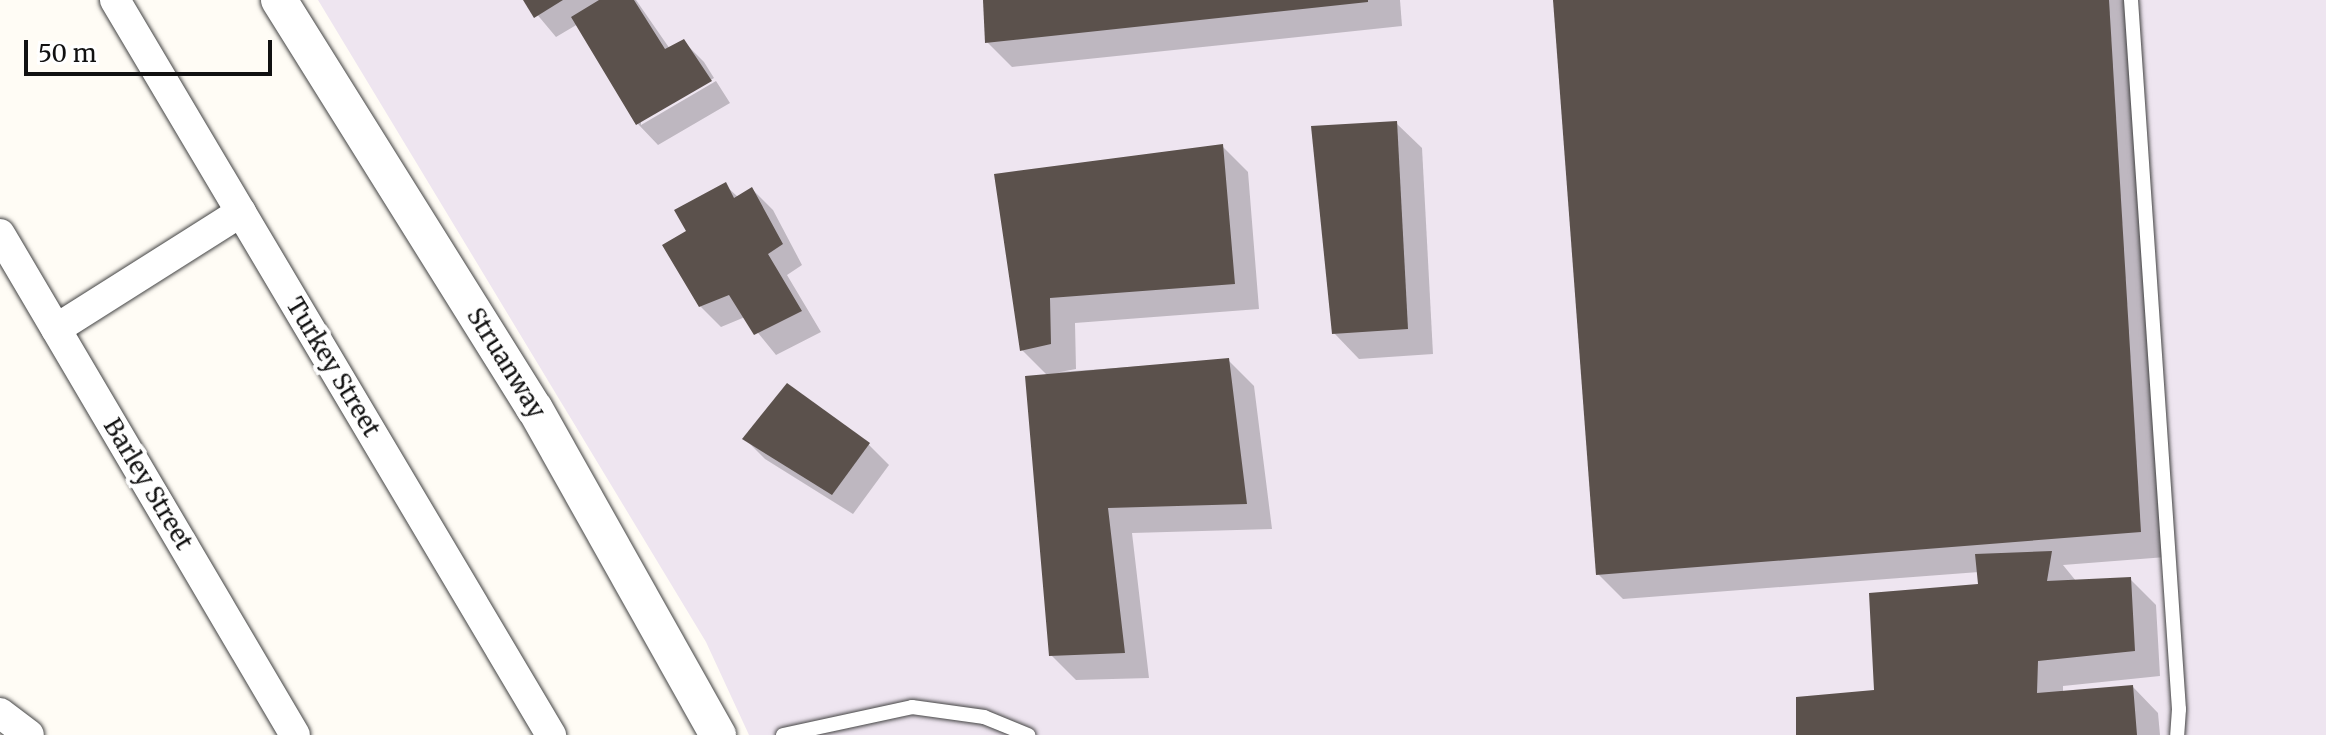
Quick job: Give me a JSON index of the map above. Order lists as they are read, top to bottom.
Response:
{
  "streets": {
    "street": ["Struanway", "Turkey Street", "Barley Street"]
  },
  "scale_bar": "50 m"
}
